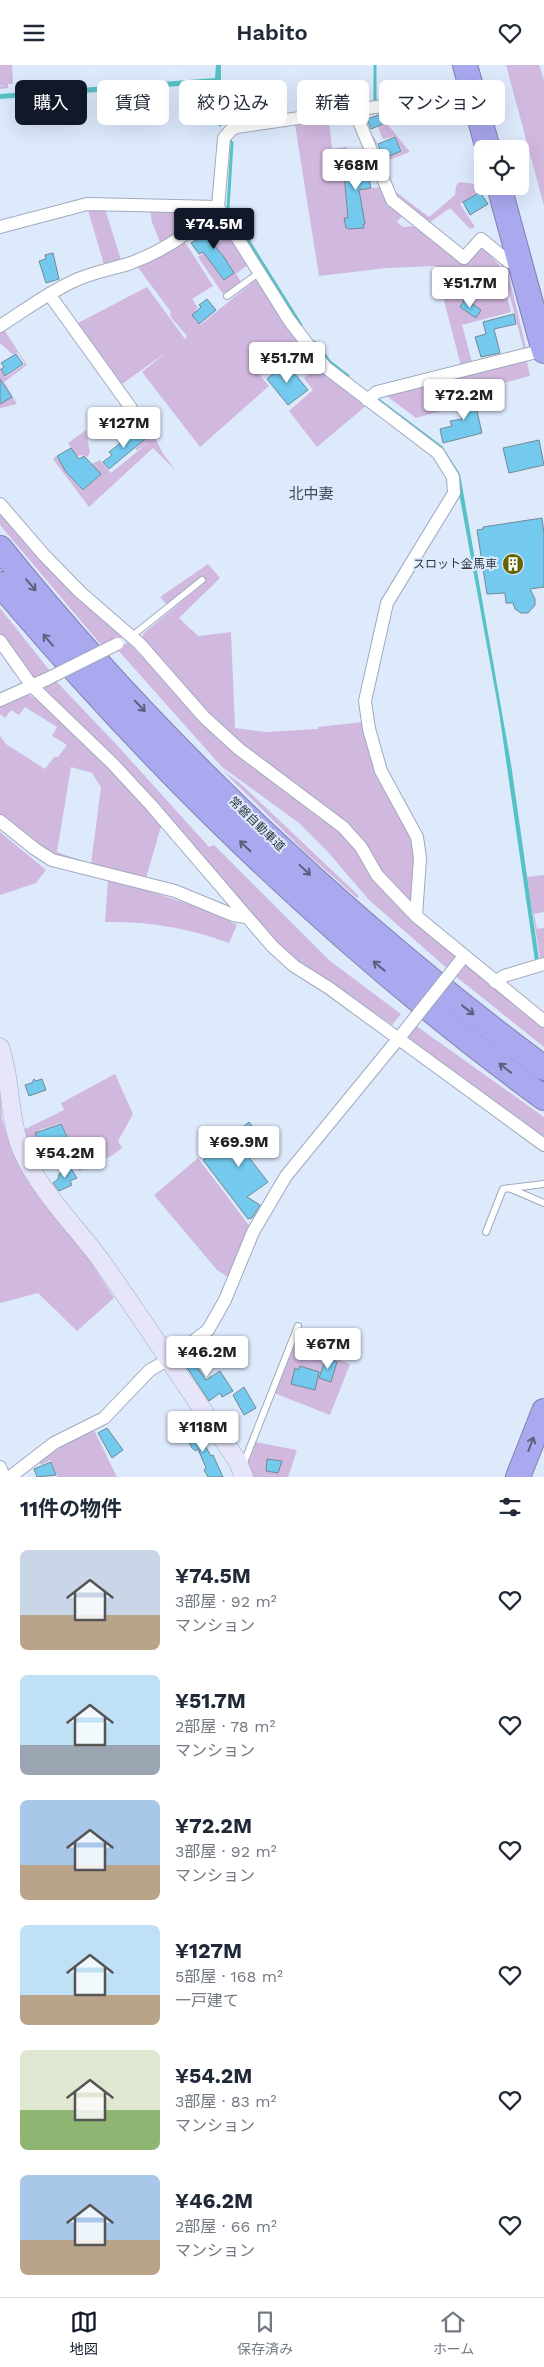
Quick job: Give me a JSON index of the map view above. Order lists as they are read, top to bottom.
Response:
{
  "streets": {
    "highway": ["常磐自動車道"]
  },
  "districts": ["北中妻"],
  "places": {
    "building": ["スロット金馬車"]
  },
  "page": {
    "header": "Habito",
    "chip": [
      "購入",
      "賃貸",
      "絞り込み",
      "新着",
      "マンション"
    ],
    "price": [
      "¥68M",
      "¥74.5M",
      "¥51.7M",
      "¥51.7M",
      "¥72.2M",
      "¥127M",
      "¥69.9M",
      "¥54.2M",
      "¥67M",
      "¥46.2M",
      "¥118M"
    ],
    "heading": "11件の物件",
    "list": [
      {
        "name": "¥74.5M",
        "note": "3部屋 · 92 m² · マンション"
      },
      {
        "name": "¥51.7M",
        "note": "2部屋 · 78 m² · マンション"
      },
      {
        "name": "¥72.2M",
        "note": "3部屋 · 92 m² · マンション"
      },
      {
        "name": "¥127M",
        "note": "5部屋 · 168 m² · 一戸建て"
      },
      {
        "name": "¥54.2M",
        "note": "3部屋 · 83 m² · マンション"
      },
      {
        "name": "¥46.2M",
        "note": "2部屋 · 66 m² · マンション"
      }
    ],
    "tabs": ["地図", "保存済み", "ホーム"]
  }
}
